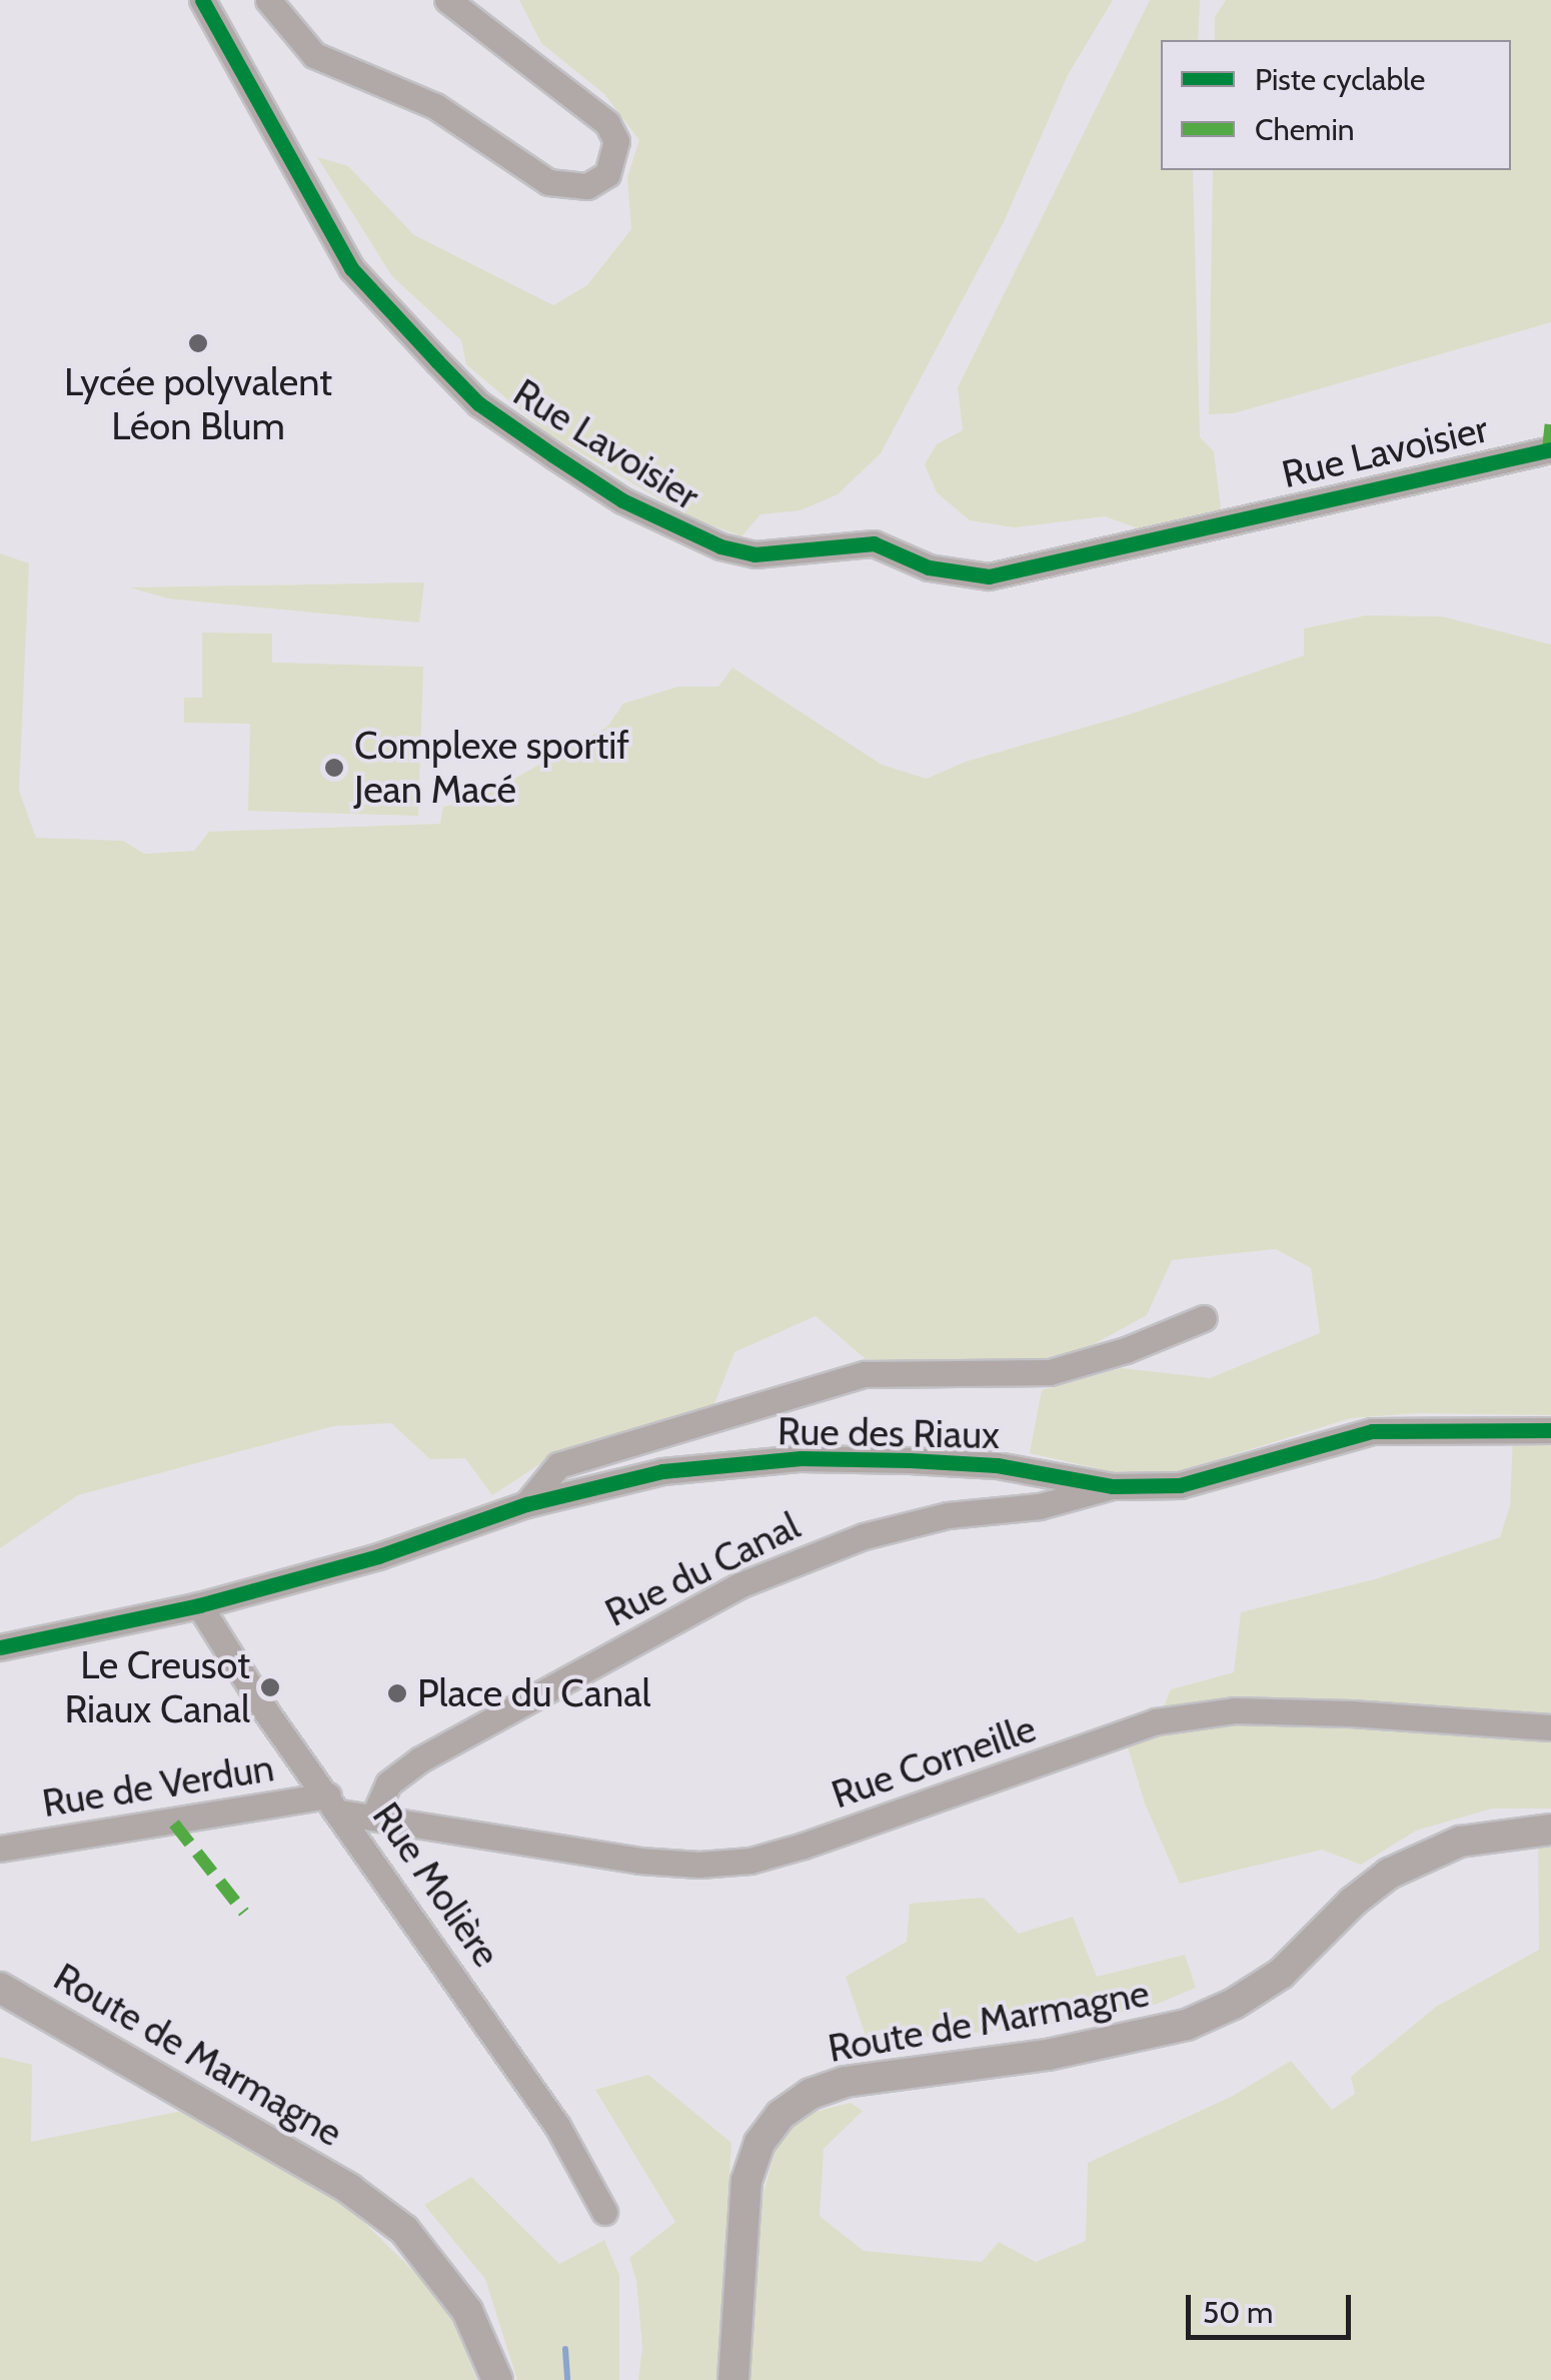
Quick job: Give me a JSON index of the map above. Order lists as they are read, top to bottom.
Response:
{
  "streets": {
    "street": [
      "Rue Lavoisier",
      "Rue des Riaux",
      "Rue du Canal",
      "Rue Corneille",
      "Rue de Verdun",
      "Rue Molière",
      "Route de Marmagne"
    ]
  },
  "crossings": [
    ["Rue des Riaux", "Rue du Canal"],
    ["Rue des Riaux", "Rue Molière"],
    ["Rue du Canal", "Rue Corneille"],
    ["Rue Corneille", "Rue de Verdun"],
    ["Rue Corneille", "Rue Molière"],
    ["Rue de Verdun", "Rue Molière"]
  ],
  "places": [
    "Lycée polyvalent Léon Blum",
    "Complexe sportif Jean Macé",
    "Le Creusot Riaux Canal",
    "Place du Canal"
  ],
  "legend": ["Piste cyclable", "Chemin"],
  "scale_bar": "50 m"
}
